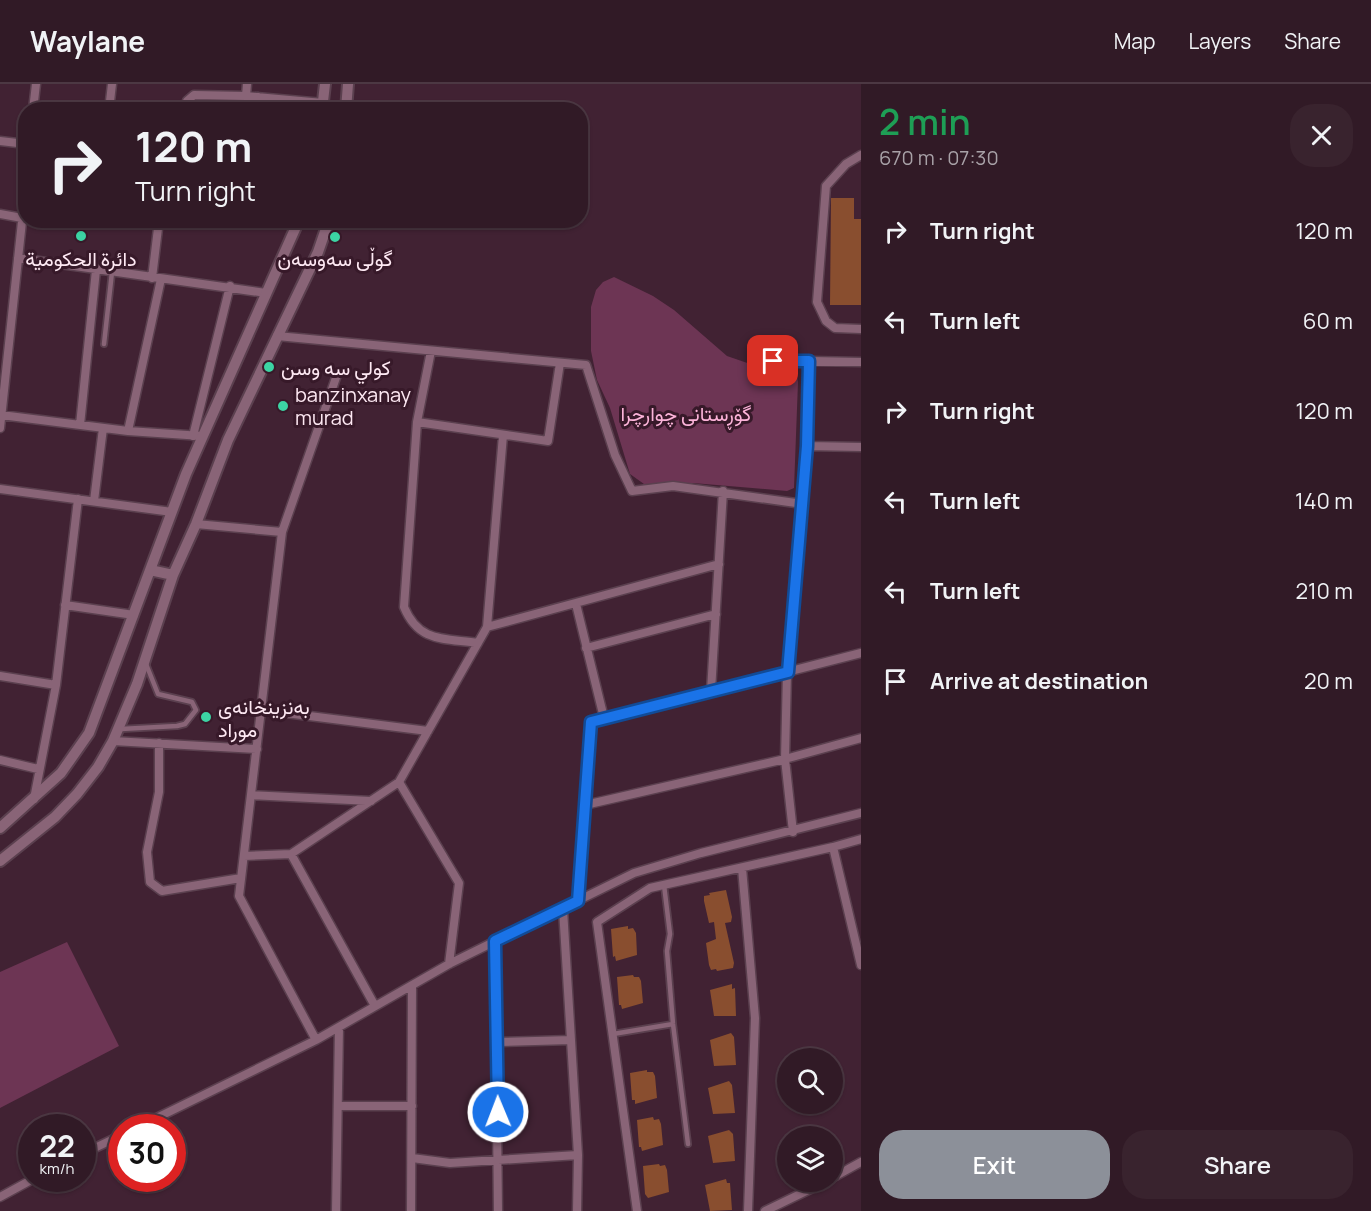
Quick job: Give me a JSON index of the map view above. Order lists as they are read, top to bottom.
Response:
{
  "parks": ["گۆڕستانی چوارچرا"],
  "places": [
    "دائرة الحكومية",
    "گوڵی سەوسەن",
    "كولي سه وسن",
    "banzinxanay murad",
    "بەنزینخانەی موراد"
  ],
  "page": {
    "header": "Waylane",
    "nav": ["Map", "Layers", "Share"],
    "heading": ["2 min", "670 m · 07:30"],
    "turn": ["120 m", "Turn right"],
    "list": [
      {
        "name": "Turn right",
        "value": "120 m"
      },
      {
        "name": "Turn left",
        "value": "60 m"
      },
      {
        "name": "Turn right",
        "value": "120 m"
      },
      {
        "name": "Turn left",
        "value": "140 m"
      },
      {
        "name": "Turn left",
        "value": "210 m"
      },
      {
        "name": "Arrive at destination",
        "value": "20 m"
      }
    ],
    "speed": "22 km/h",
    "limit": "30",
    "buttons": ["Exit", "Share"]
  }
}
